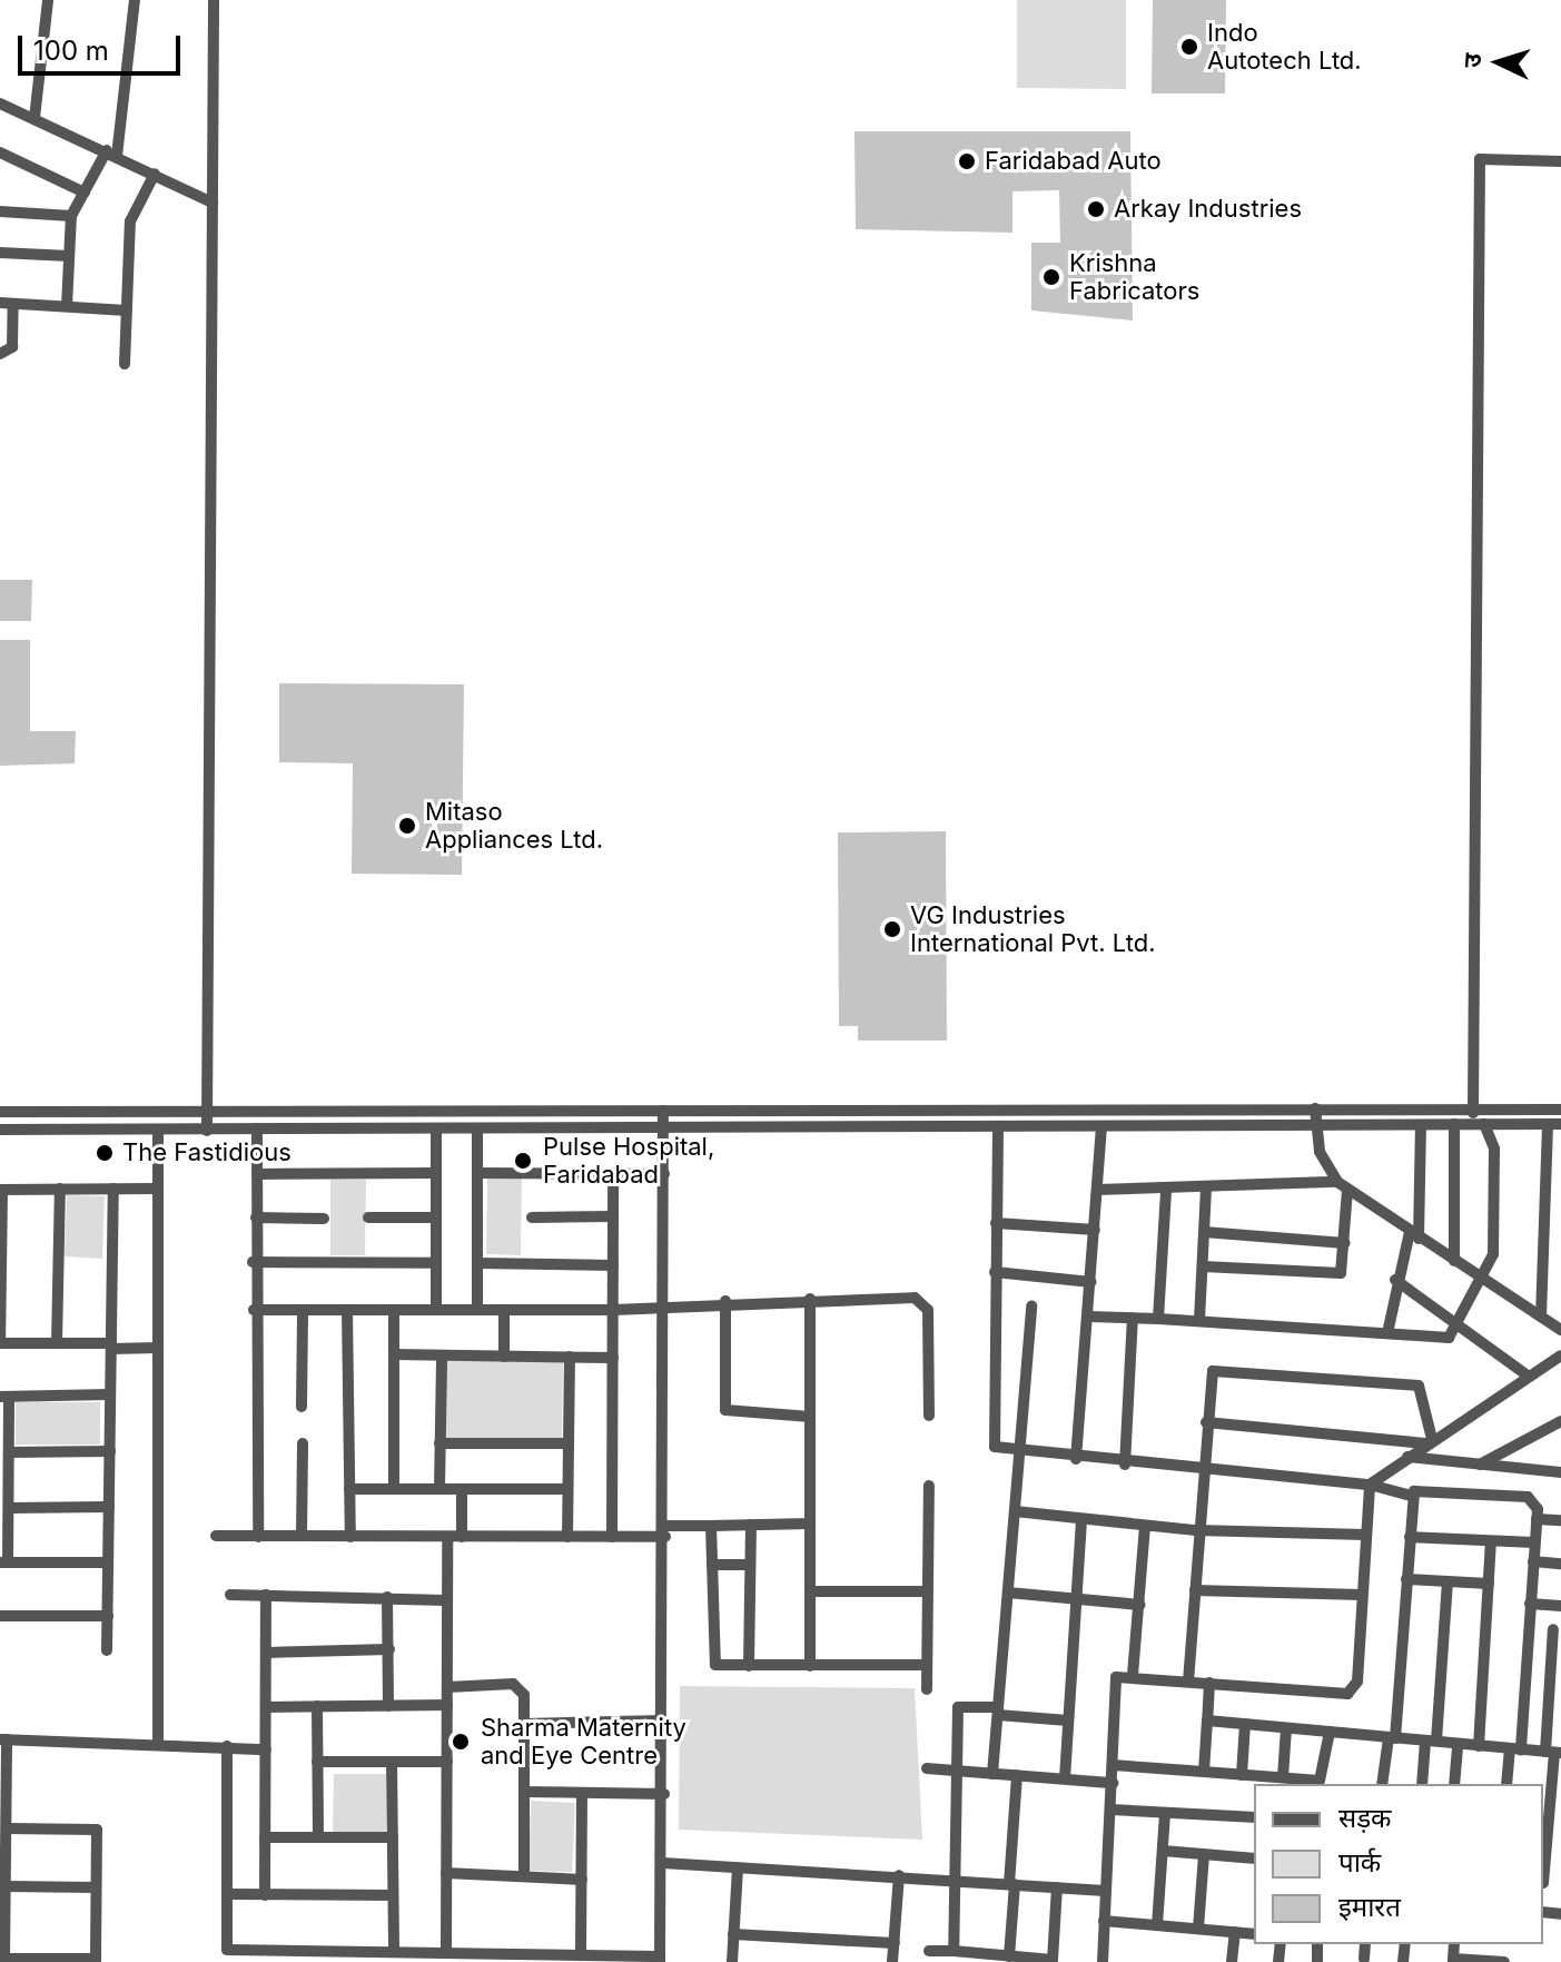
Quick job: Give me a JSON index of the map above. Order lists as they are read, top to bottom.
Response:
{
  "places": [
    "Indo Autotech Ltd.",
    "Faridabad Auto",
    "Arkay Industries",
    "Krishna Fabricators",
    "Mitaso Appliances Ltd.",
    "VG Industries International Pvt. Ltd.",
    "The Fastidious",
    "Pulse Hospital, Faridabad",
    "Sharma Maternity and Eye Centre"
  ],
  "legend": ["सड़क", "पार्क", "इमारत"],
  "scale_bar": "100 m",
  "north": "left"
}
